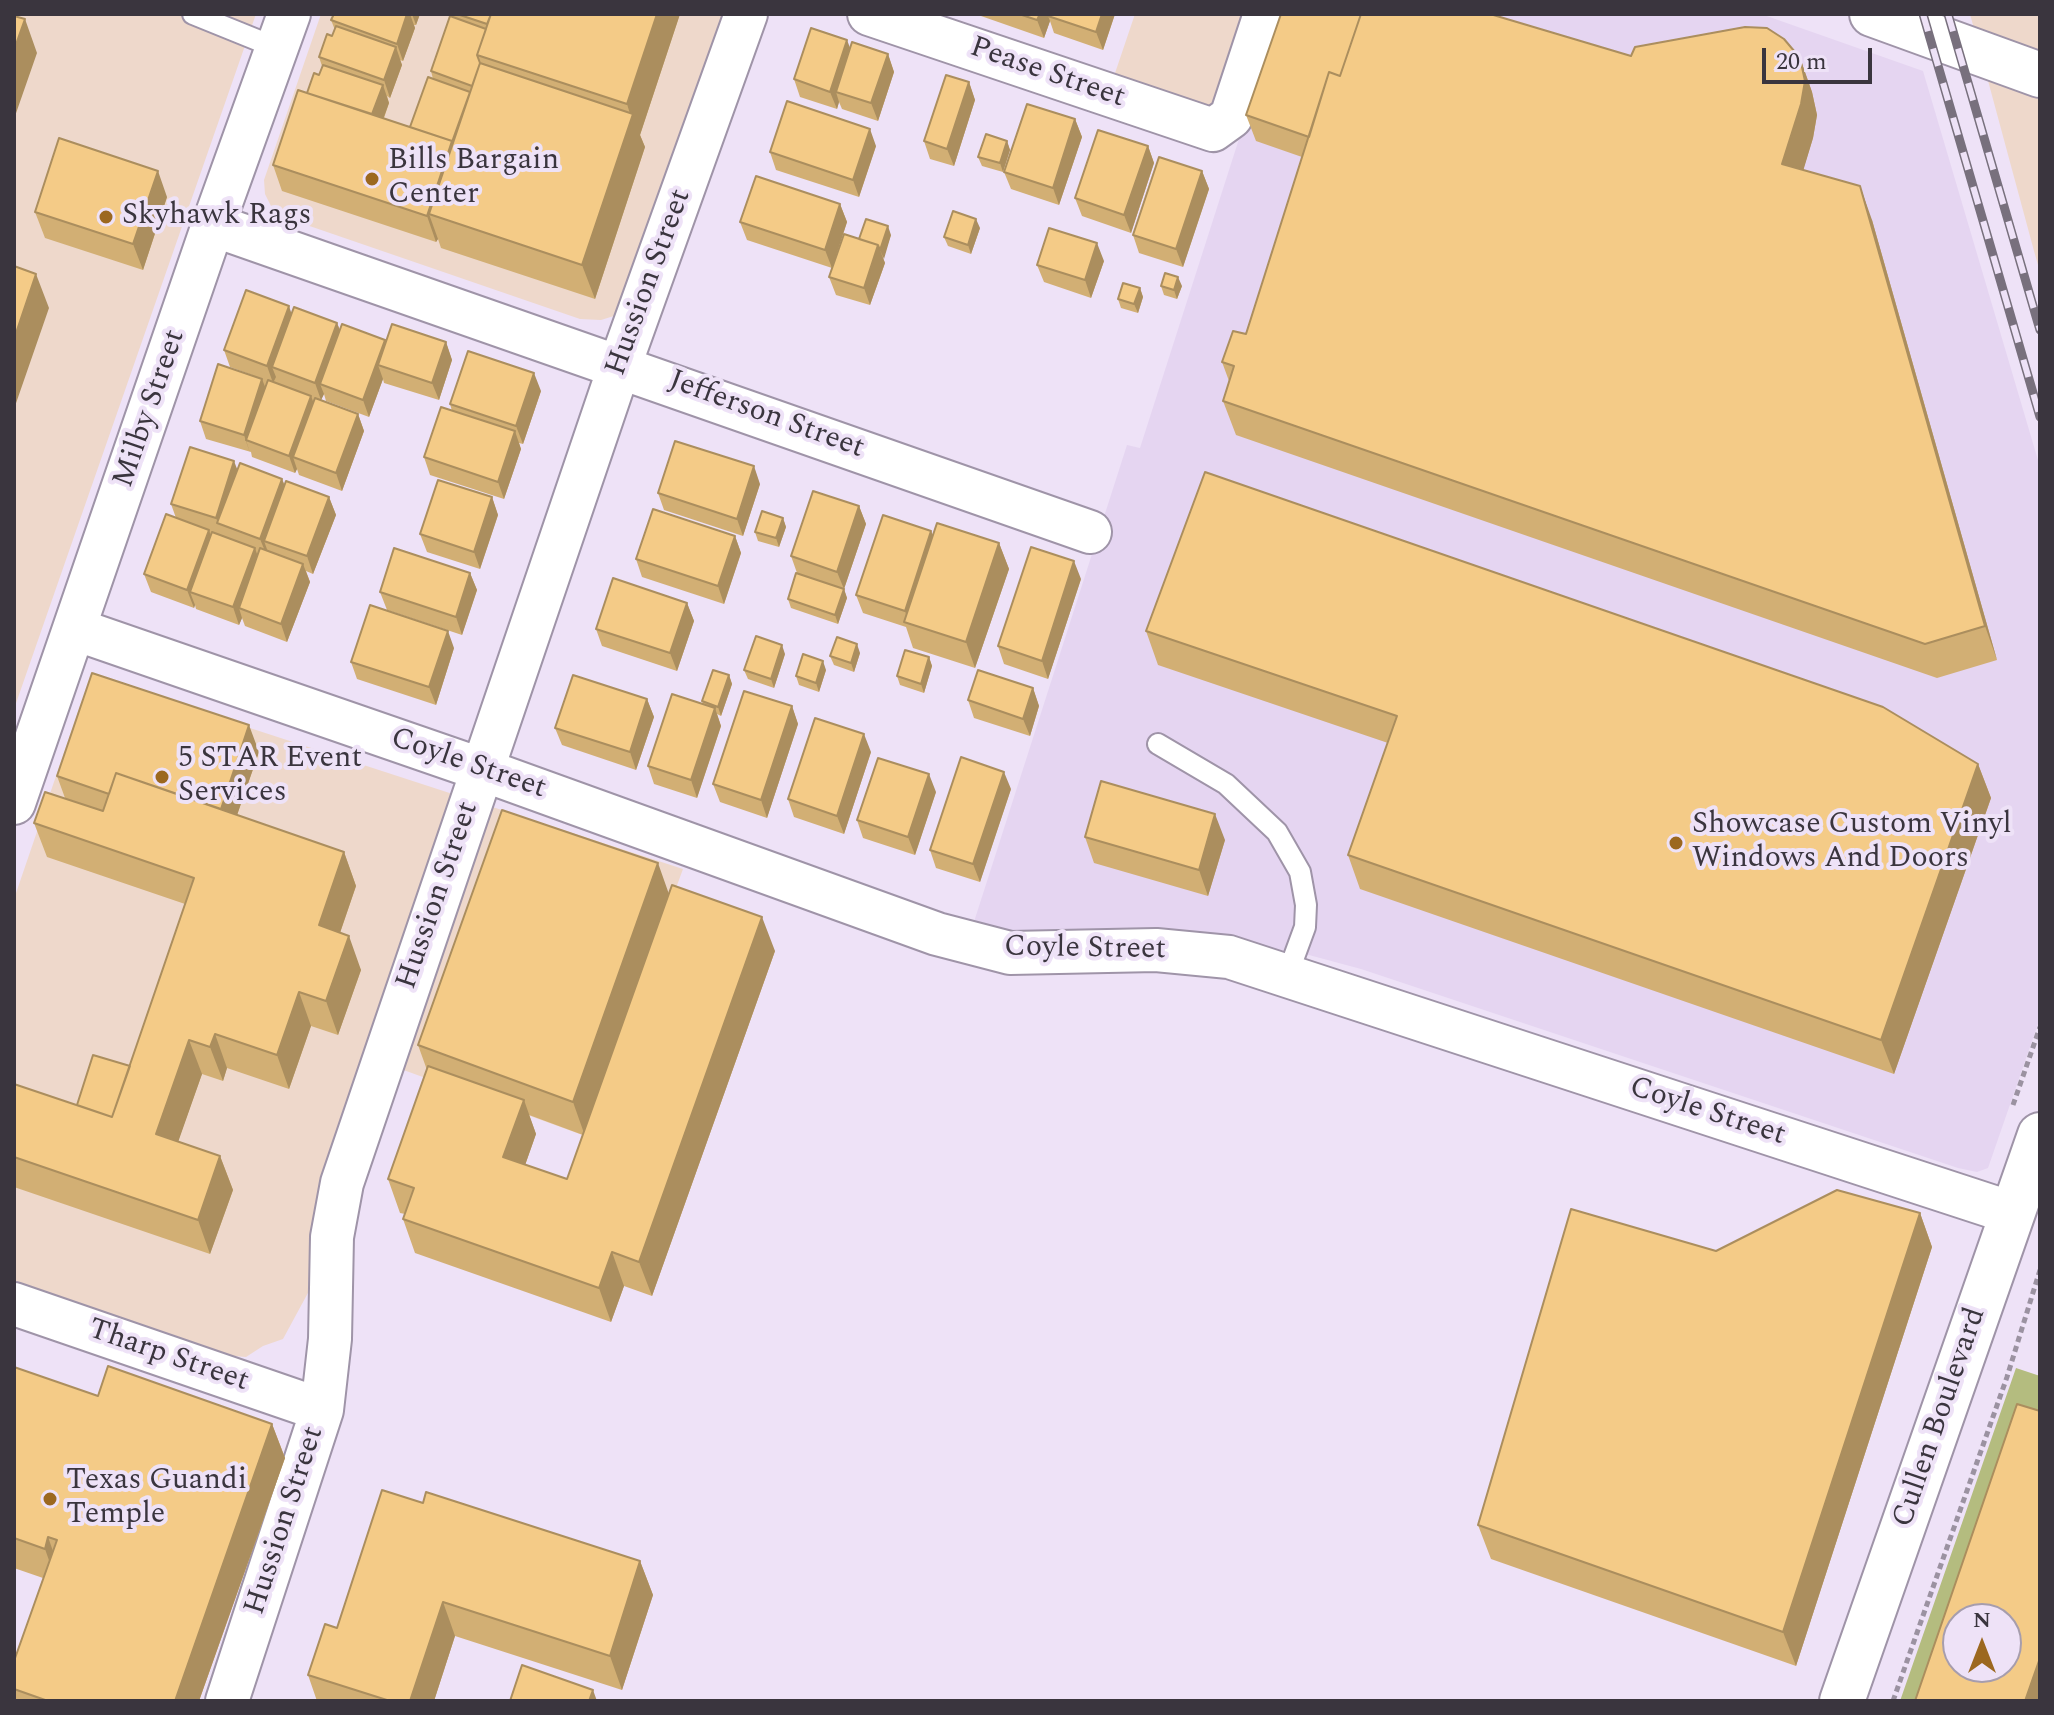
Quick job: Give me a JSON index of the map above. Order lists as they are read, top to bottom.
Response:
{
  "streets": {
    "street": [
      "Pease Street",
      "Hussion Street",
      "Milby Street",
      "Jefferson Street",
      "Coyle Street",
      "Tharp Street",
      "Cullen Boulevard"
    ]
  },
  "crossings": [
    ["Hussion Street", "Jefferson Street"],
    ["Hussion Street", "Coyle Street"],
    ["Hussion Street", "Tharp Street"],
    ["Milby Street", "Jefferson Street"],
    ["Milby Street", "Coyle Street"],
    ["Coyle Street", "Cullen Boulevard"]
  ],
  "places": [
    "Bills Bargain Center",
    "Skyhawk Rags",
    "5 STAR Event Services",
    "Showcase Custom Vinyl Windows And Doors",
    "Texas Guandi Temple"
  ],
  "scale_bar": "20 m",
  "north": "top"
}
